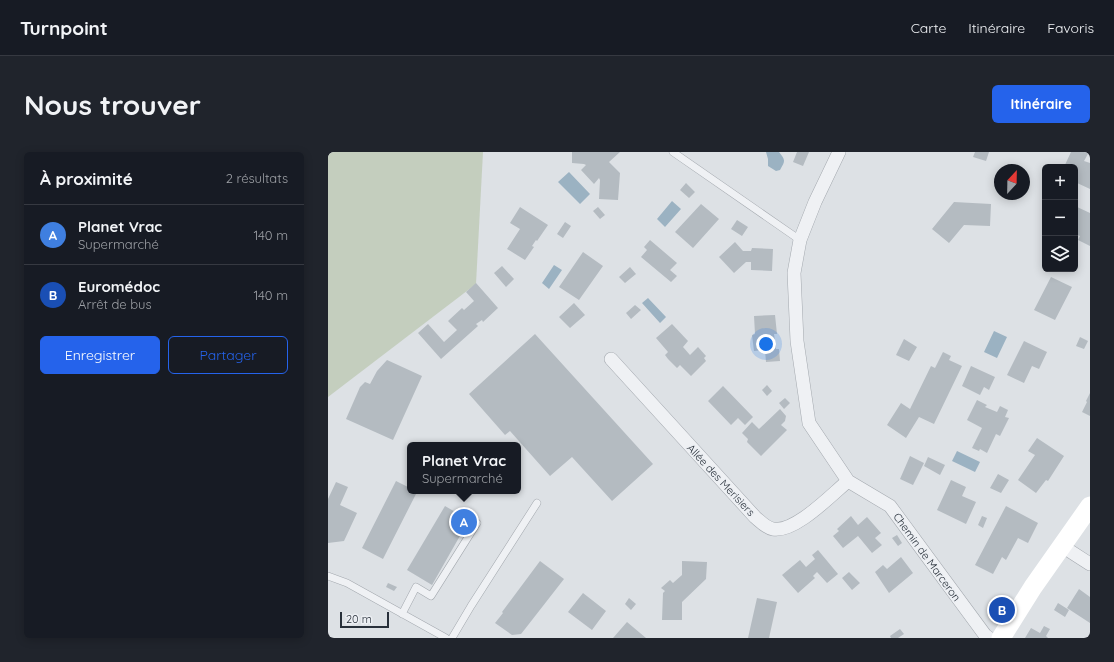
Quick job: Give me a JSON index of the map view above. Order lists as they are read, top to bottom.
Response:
{
  "streets": {
    "street": ["Allée des Merisiers", "Chemin de Marceron"]
  },
  "crossings": [
    ["Allée des Merisiers", "Chemin de Marceron"]
  ],
  "scale_bar": "20 m",
  "north": "top",
  "page": {
    "header": "Turnpoint",
    "nav": ["Carte", "Itinéraire", "Favoris"],
    "buttons": [
      "Itinéraire",
      ["Enregistrer", "Partager"]
    ],
    "title": "Nous trouver",
    "heading": ["À proximité", "2 résultats"],
    "map_buttons": ["+", "−"],
    "list": [
      {
        "mark": "A",
        "name": "Planet Vrac",
        "note": "Supermarché",
        "value": "140 m"
      },
      {
        "mark": "B",
        "name": "Euromédoc",
        "note": "Arrêt de bus",
        "value": "140 m"
      }
    ],
    "popup": ["Planet Vrac", "Supermarché"],
    "pins": ["A", "B"],
    "scale": "20 m"
  }
}
